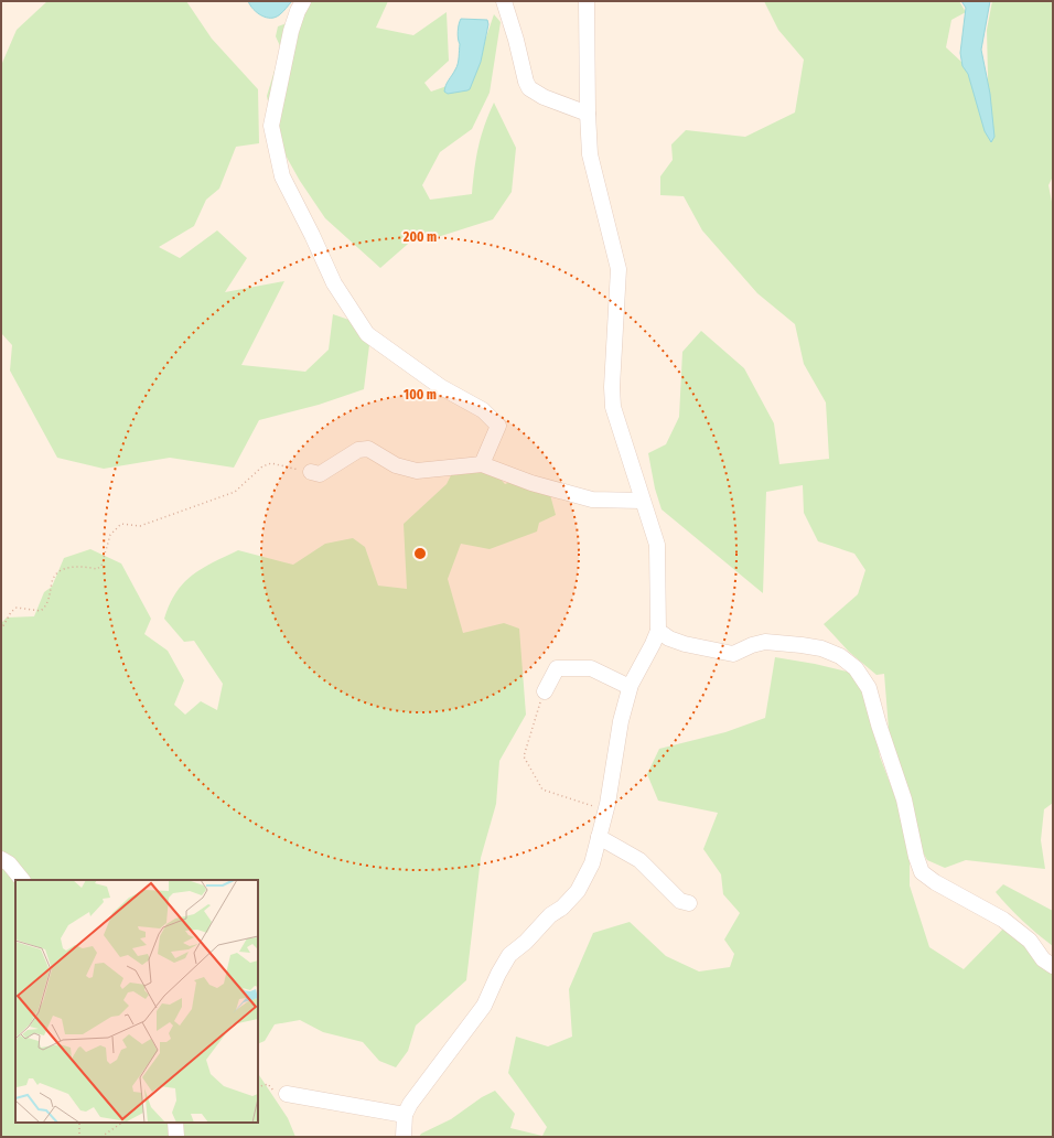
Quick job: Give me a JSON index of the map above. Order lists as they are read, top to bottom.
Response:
{
  "rings": ["200 m", "100 m"]
}
